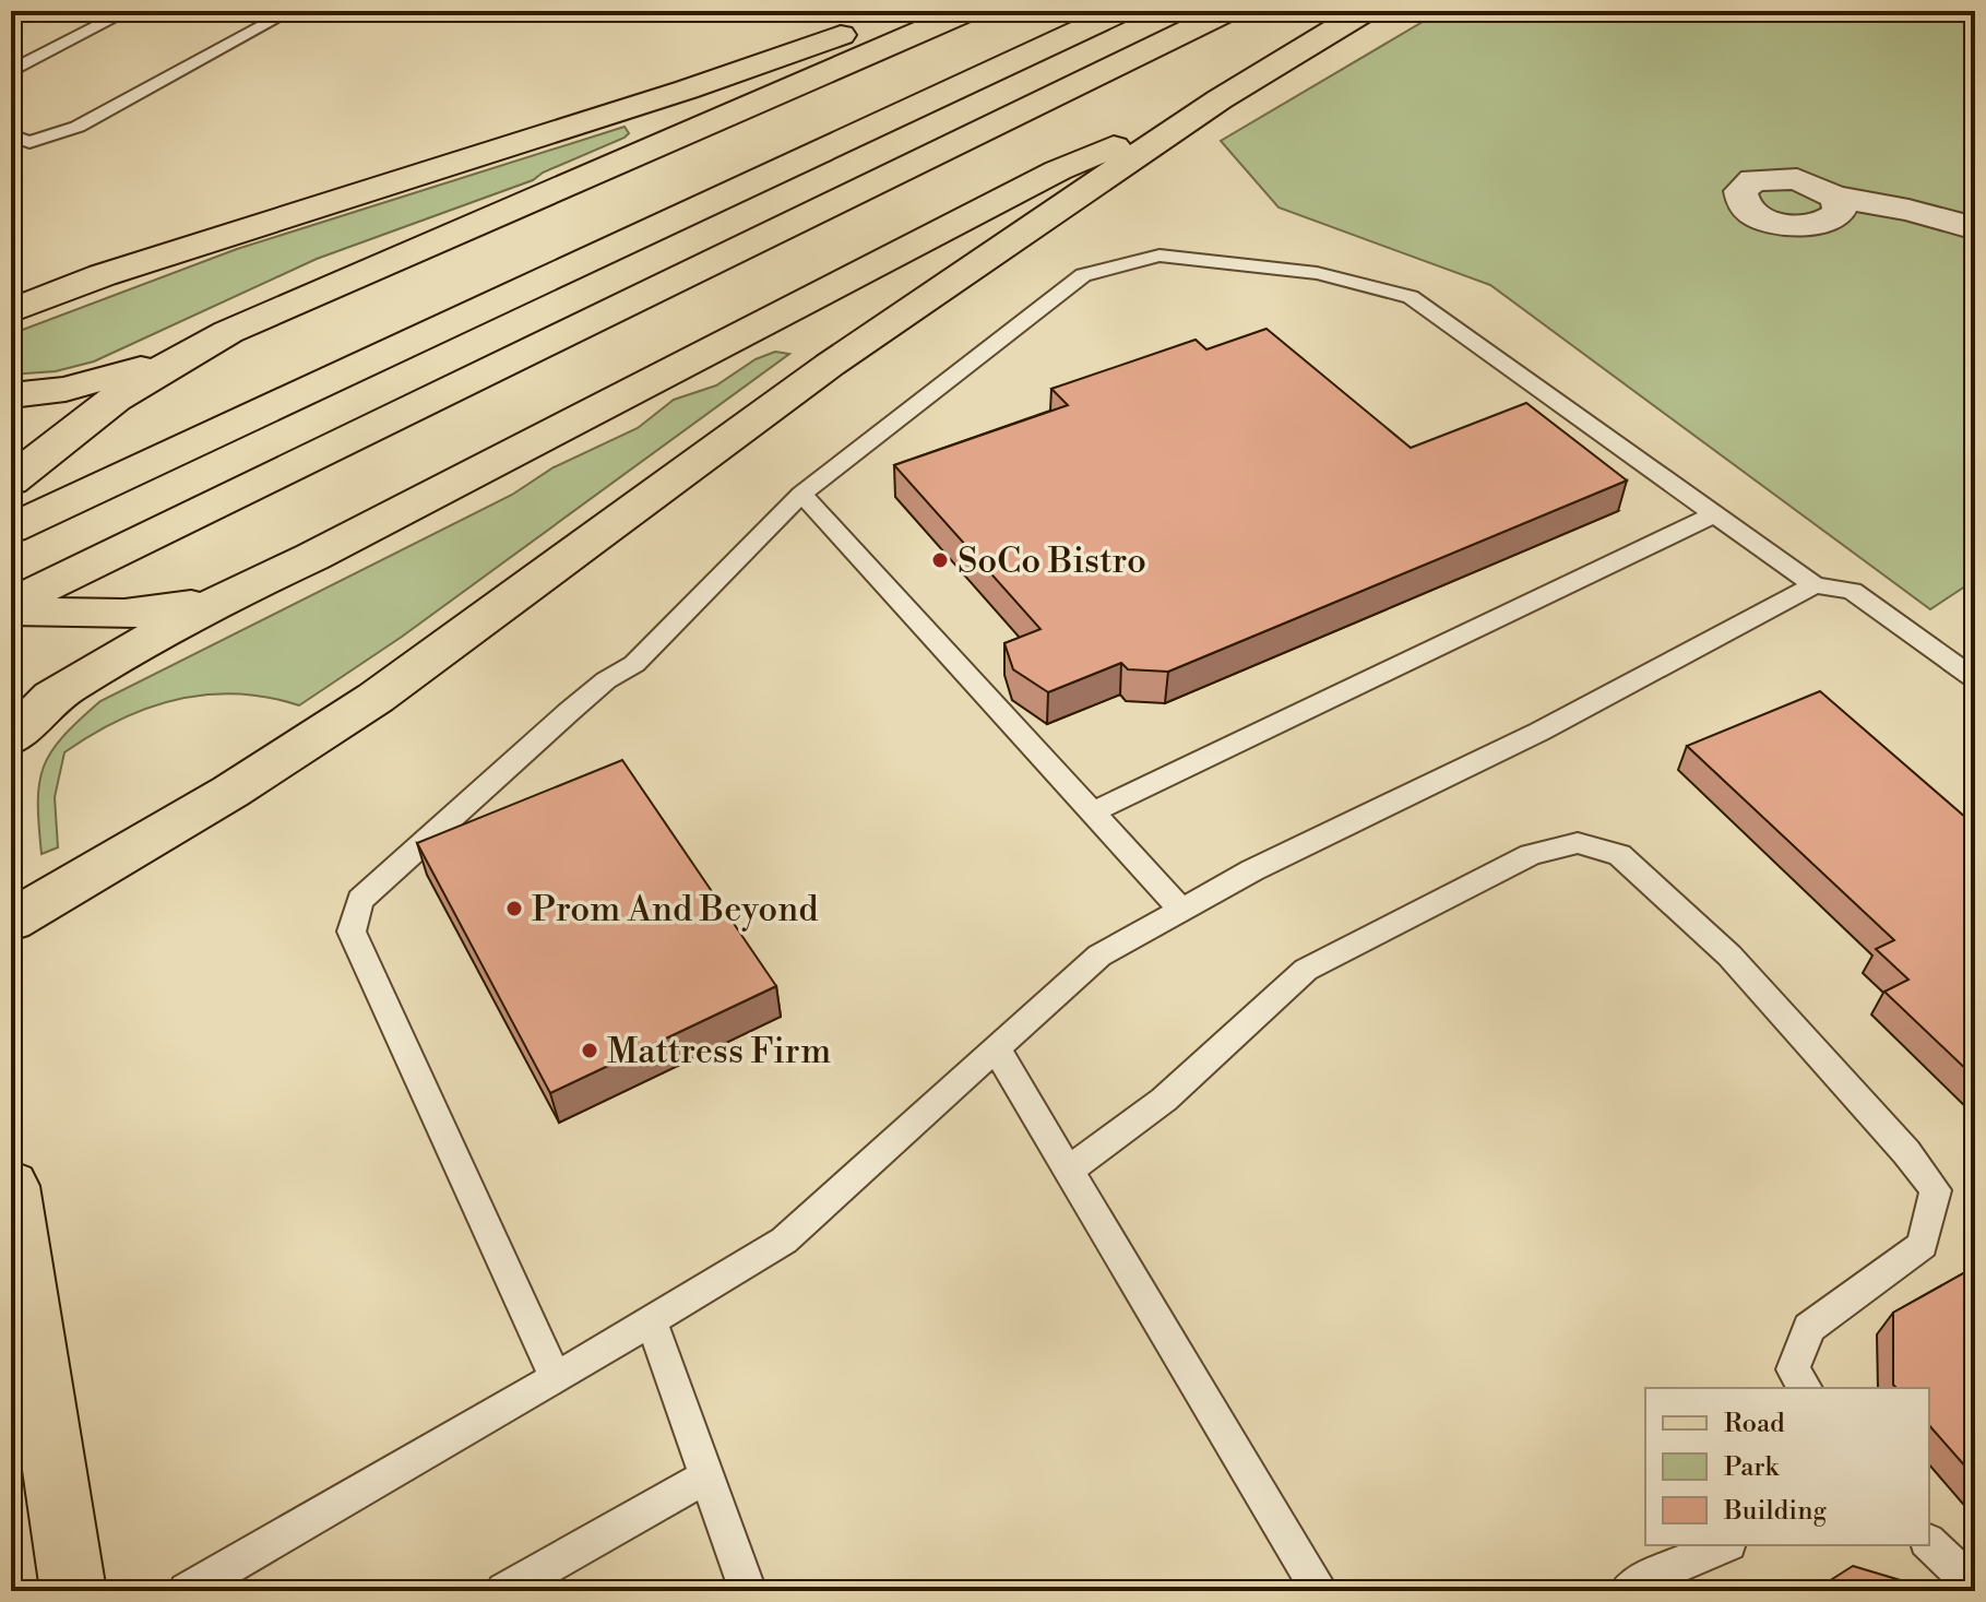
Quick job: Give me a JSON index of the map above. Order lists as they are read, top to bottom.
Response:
{
  "places": ["SoCo Bistro", "Prom And Beyond", "Mattress Firm"],
  "legend": ["Road", "Park", "Building"]
}
